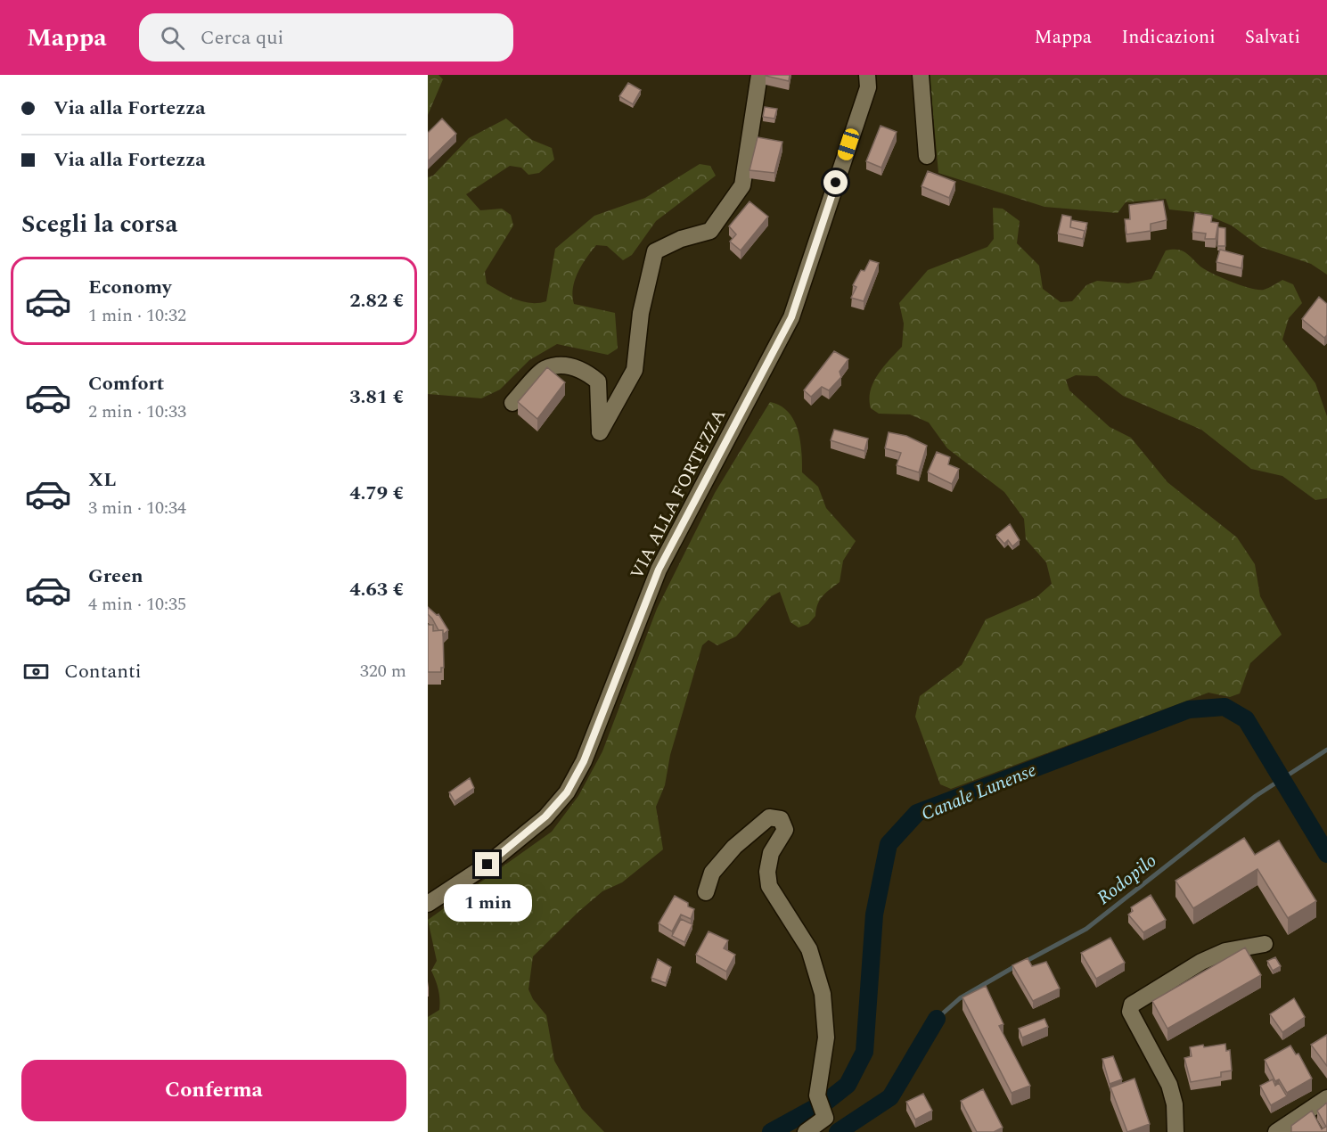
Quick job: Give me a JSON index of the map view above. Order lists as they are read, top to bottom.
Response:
{
  "streets": {
    "street": ["VIA ALLA FORTEZZA"]
  },
  "water": ["Canale Lunense", "Rodopilo"],
  "page": {
    "header": "Mappa",
    "search": "Cerca qui",
    "nav": ["Mappa", "Indicazioni", "Salvati"],
    "banner": ["Via alla Fortezza", "Via alla Fortezza"],
    "heading": "Scegli la corsa",
    "list": [
      {
        "name": "Economy",
        "note": "1 min · 10:32",
        "value": "2.82 €"
      },
      {
        "name": "Comfort",
        "note": "2 min · 10:33",
        "value": "3.81 €"
      },
      {
        "name": "XL",
        "note": "3 min · 10:34",
        "value": "4.79 €"
      },
      {
        "name": "Green",
        "note": "4 min · 10:35",
        "value": "4.63 €"
      }
    ],
    "pay": ["Contanti", "320 m"],
    "bubble": "1 min",
    "buttons": "Conferma"
  }
}
